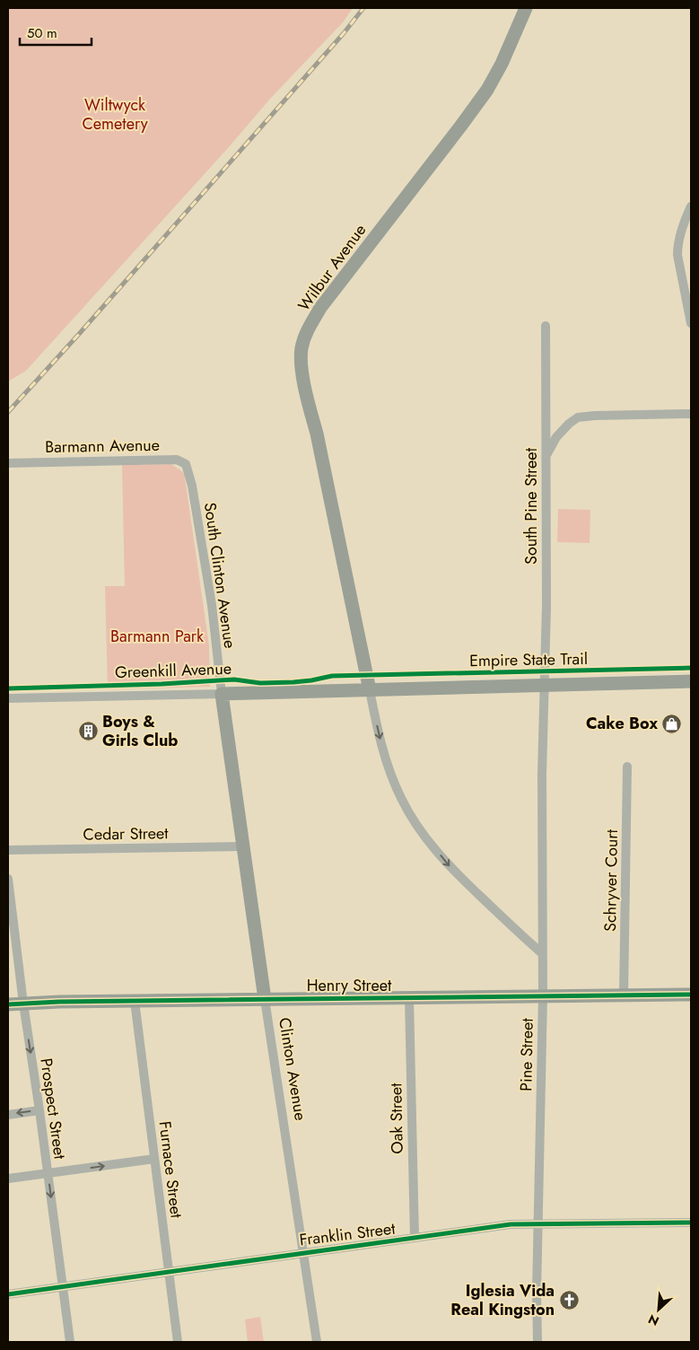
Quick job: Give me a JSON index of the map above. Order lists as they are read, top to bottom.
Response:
{
  "streets": {
    "main road": [
      "Wilbur Avenue",
      "Greenkill Avenue",
      "Henry Street",
      "Clinton Avenue"
    ],
    "street": [
      "Barmann Avenue",
      "South Pine Street",
      "South Clinton Avenue",
      "Cedar Street",
      "Schryver Court",
      "Pine Street",
      "Prospect Street",
      "Oak Street",
      "Furnace Street",
      "Franklin Street"
    ],
    "cycle path": ["Empire State Trail"]
  },
  "crossings": [
    ["Wilbur Avenue", "Greenkill Avenue"],
    ["Barmann Avenue", "South Clinton Avenue"],
    ["South Pine Street", "Greenkill Avenue"],
    ["South Pine Street", "Pine Street"],
    ["South Clinton Avenue", "Greenkill Avenue"],
    ["South Clinton Avenue", "Clinton Avenue"],
    ["Greenkill Avenue", "Pine Street"],
    ["Greenkill Avenue", "Clinton Avenue"],
    ["Cedar Street", "Clinton Avenue"],
    ["Schryver Court", "Henry Street"],
    ["Henry Street", "Pine Street"],
    ["Henry Street", "Clinton Avenue"],
    ["Henry Street", "Prospect Street"],
    ["Henry Street", "Oak Street"],
    ["Henry Street", "Furnace Street"],
    ["Pine Street", "Franklin Street"],
    ["Clinton Avenue", "Franklin Street"],
    ["Prospect Street", "Franklin Street"],
    ["Oak Street", "Franklin Street"],
    ["Furnace Street", "Franklin Street"]
  ],
  "one_way": ["Prospect Street"],
  "parks": ["Wiltwyck Cemetery", "Barmann Park"],
  "places": {
    "shop": ["Cake Box"],
    "building": ["Boys & Girls Club"],
    "church": ["Iglesia Vida Real Kingston"]
  },
  "scale_bar": "50 m",
  "north": "bottom left"
}
